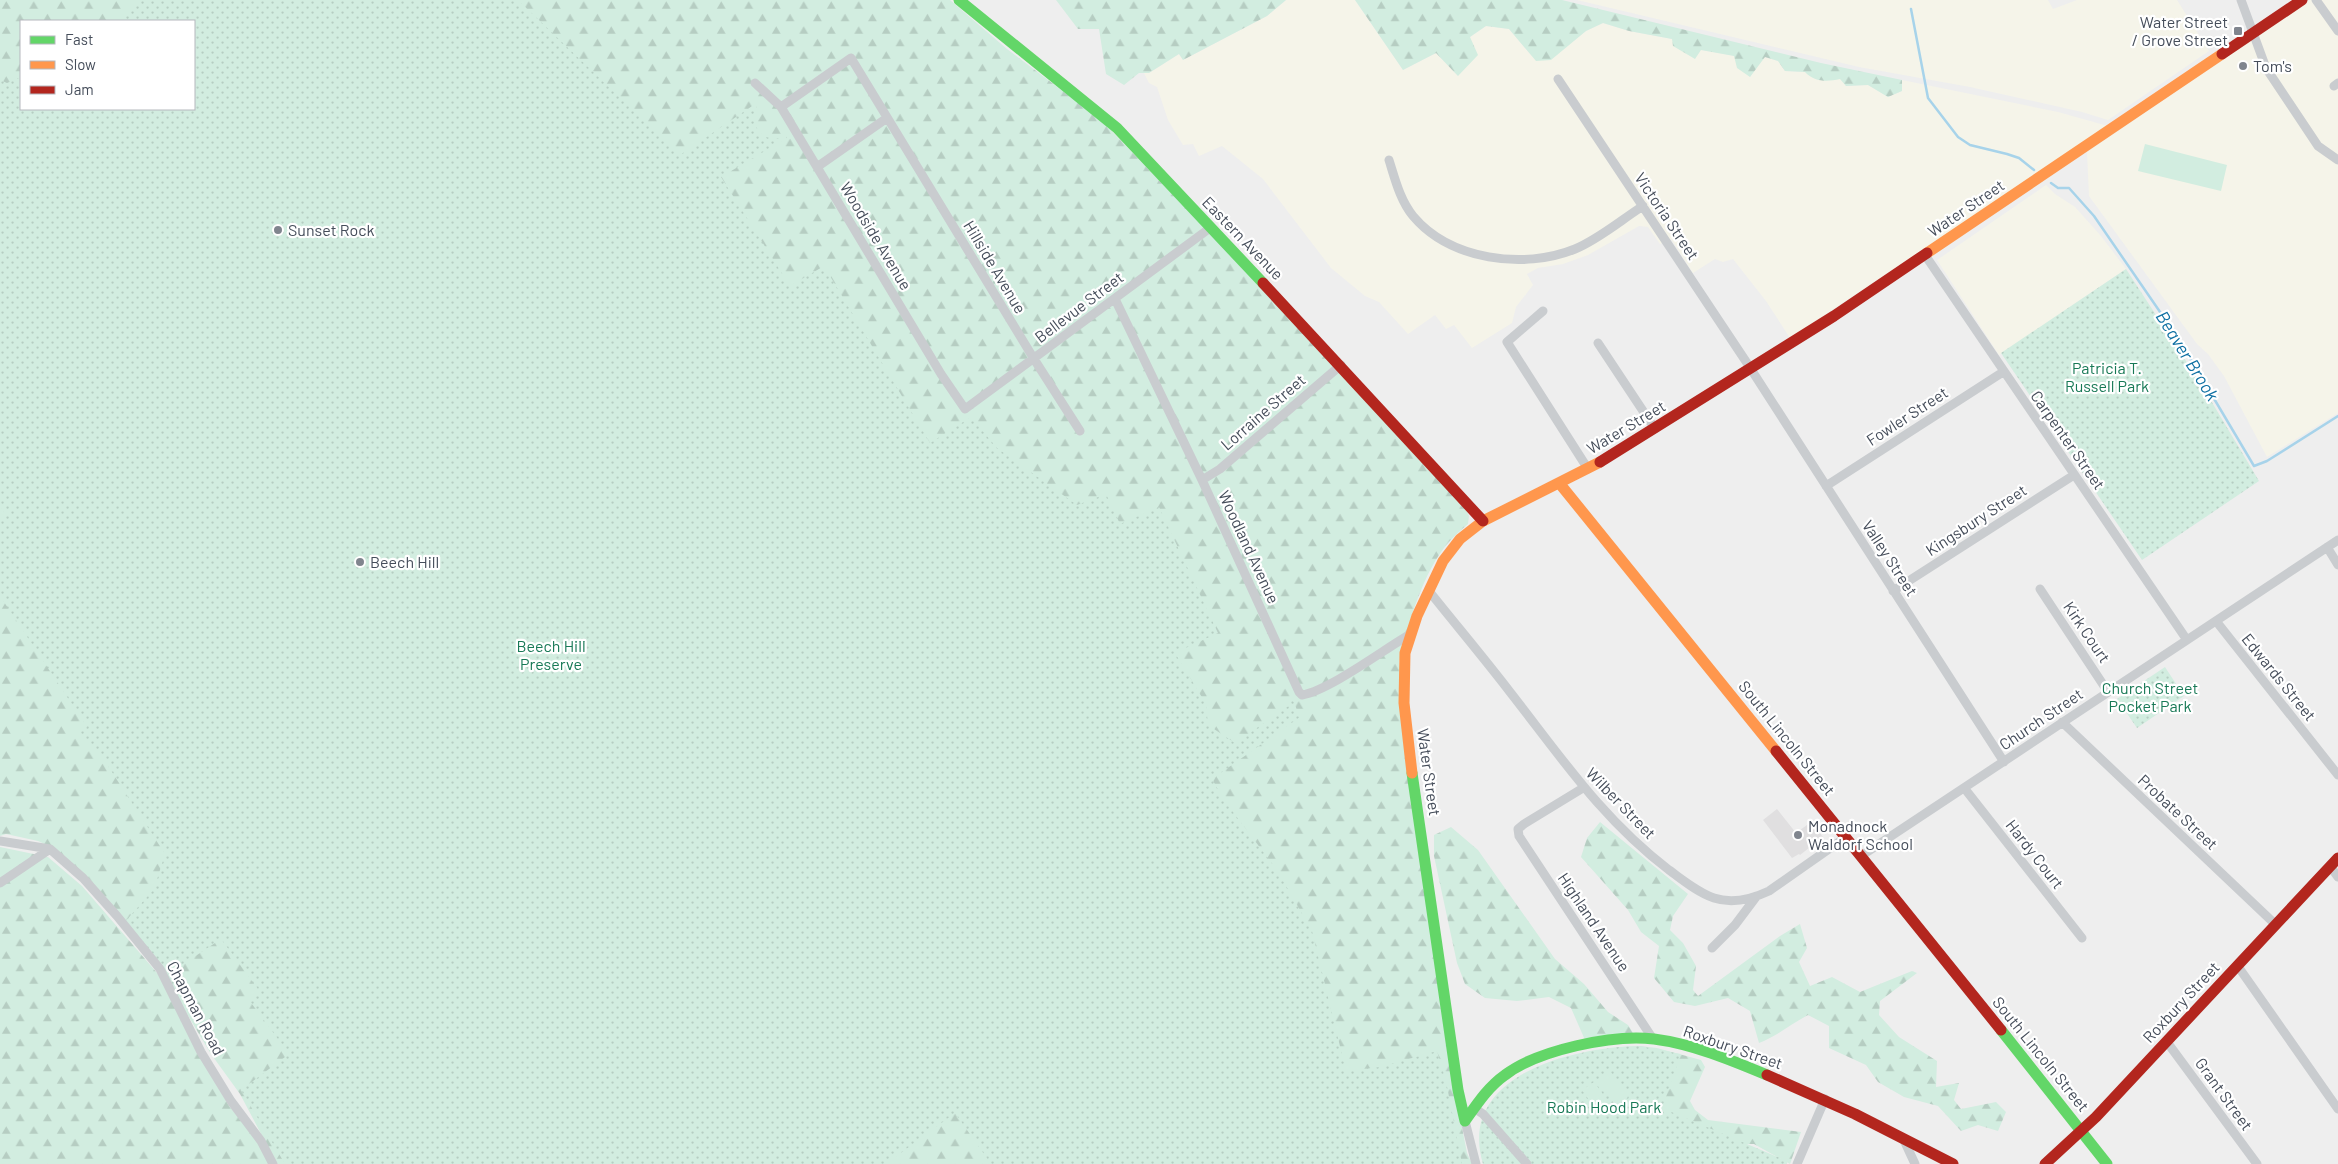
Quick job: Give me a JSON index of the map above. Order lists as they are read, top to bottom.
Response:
{
  "streets": {
    "street": [
      "Water Street",
      "Victoria Street",
      "Woodside Avenue",
      "Eastern Avenue",
      "Hillside Avenue",
      "Bellevue Street",
      "Lorraine Street",
      "Fowler Street",
      "Carpenter Street",
      "Kingsbury Street",
      "Woodland Avenue",
      "Valley Street",
      "Kirk Court",
      "Edwards Street",
      "Church Street",
      "South Lincoln Street",
      "Wilber Street",
      "Probate Street",
      "Hardy Court",
      "Highland Avenue",
      "Roxbury Street",
      "Chapman Road",
      "Grant Street"
    ]
  },
  "crossings": [
    ["Water Street", "Victoria Street"],
    ["Water Street", "Eastern Avenue"],
    ["Water Street", "Carpenter Street"],
    ["Water Street", "Woodland Avenue"],
    ["Water Street", "Valley Street"],
    ["Water Street", "South Lincoln Street"],
    ["Water Street", "Wilber Street"],
    ["Water Street", "Roxbury Street"],
    ["Victoria Street", "Valley Street"],
    ["Woodside Avenue", "Hillside Avenue"],
    ["Woodside Avenue", "Bellevue Street"],
    ["Eastern Avenue", "Bellevue Street"],
    ["Eastern Avenue", "Lorraine Street"],
    ["Hillside Avenue", "Bellevue Street"],
    ["Bellevue Street", "Woodland Avenue"],
    ["Lorraine Street", "Woodland Avenue"],
    ["Fowler Street", "Carpenter Street"],
    ["Fowler Street", "Valley Street"],
    ["Carpenter Street", "Kingsbury Street"],
    ["Carpenter Street", "Church Street"],
    ["Kingsbury Street", "Valley Street"],
    ["Valley Street", "Church Street"],
    ["Kirk Court", "Church Street"],
    ["Edwards Street", "Church Street"],
    ["Church Street", "South Lincoln Street"],
    ["Church Street", "Probate Street"],
    ["Church Street", "Hardy Court"],
    ["South Lincoln Street", "Wilber Street"],
    ["South Lincoln Street", "Roxbury Street"],
    ["Wilber Street", "Highland Avenue"],
    ["Probate Street", "Roxbury Street"],
    ["Highland Avenue", "Roxbury Street"],
    ["Roxbury Street", "Grant Street"]
  ],
  "water": ["Beaver Brook"],
  "parks": [
    "Patricia T. Russell Park",
    "Beech Hill Preserve",
    "Church Street Pocket Park",
    "Robin Hood Park"
  ],
  "places": {
    "transit": ["Water Street / Grove Street"],
    "other": [
      "Tom's",
      "Sunset Rock",
      "Beech Hill",
      "Monadnock Waldorf School"
    ]
  },
  "legend": ["Fast", "Slow", "Jam"]
}
